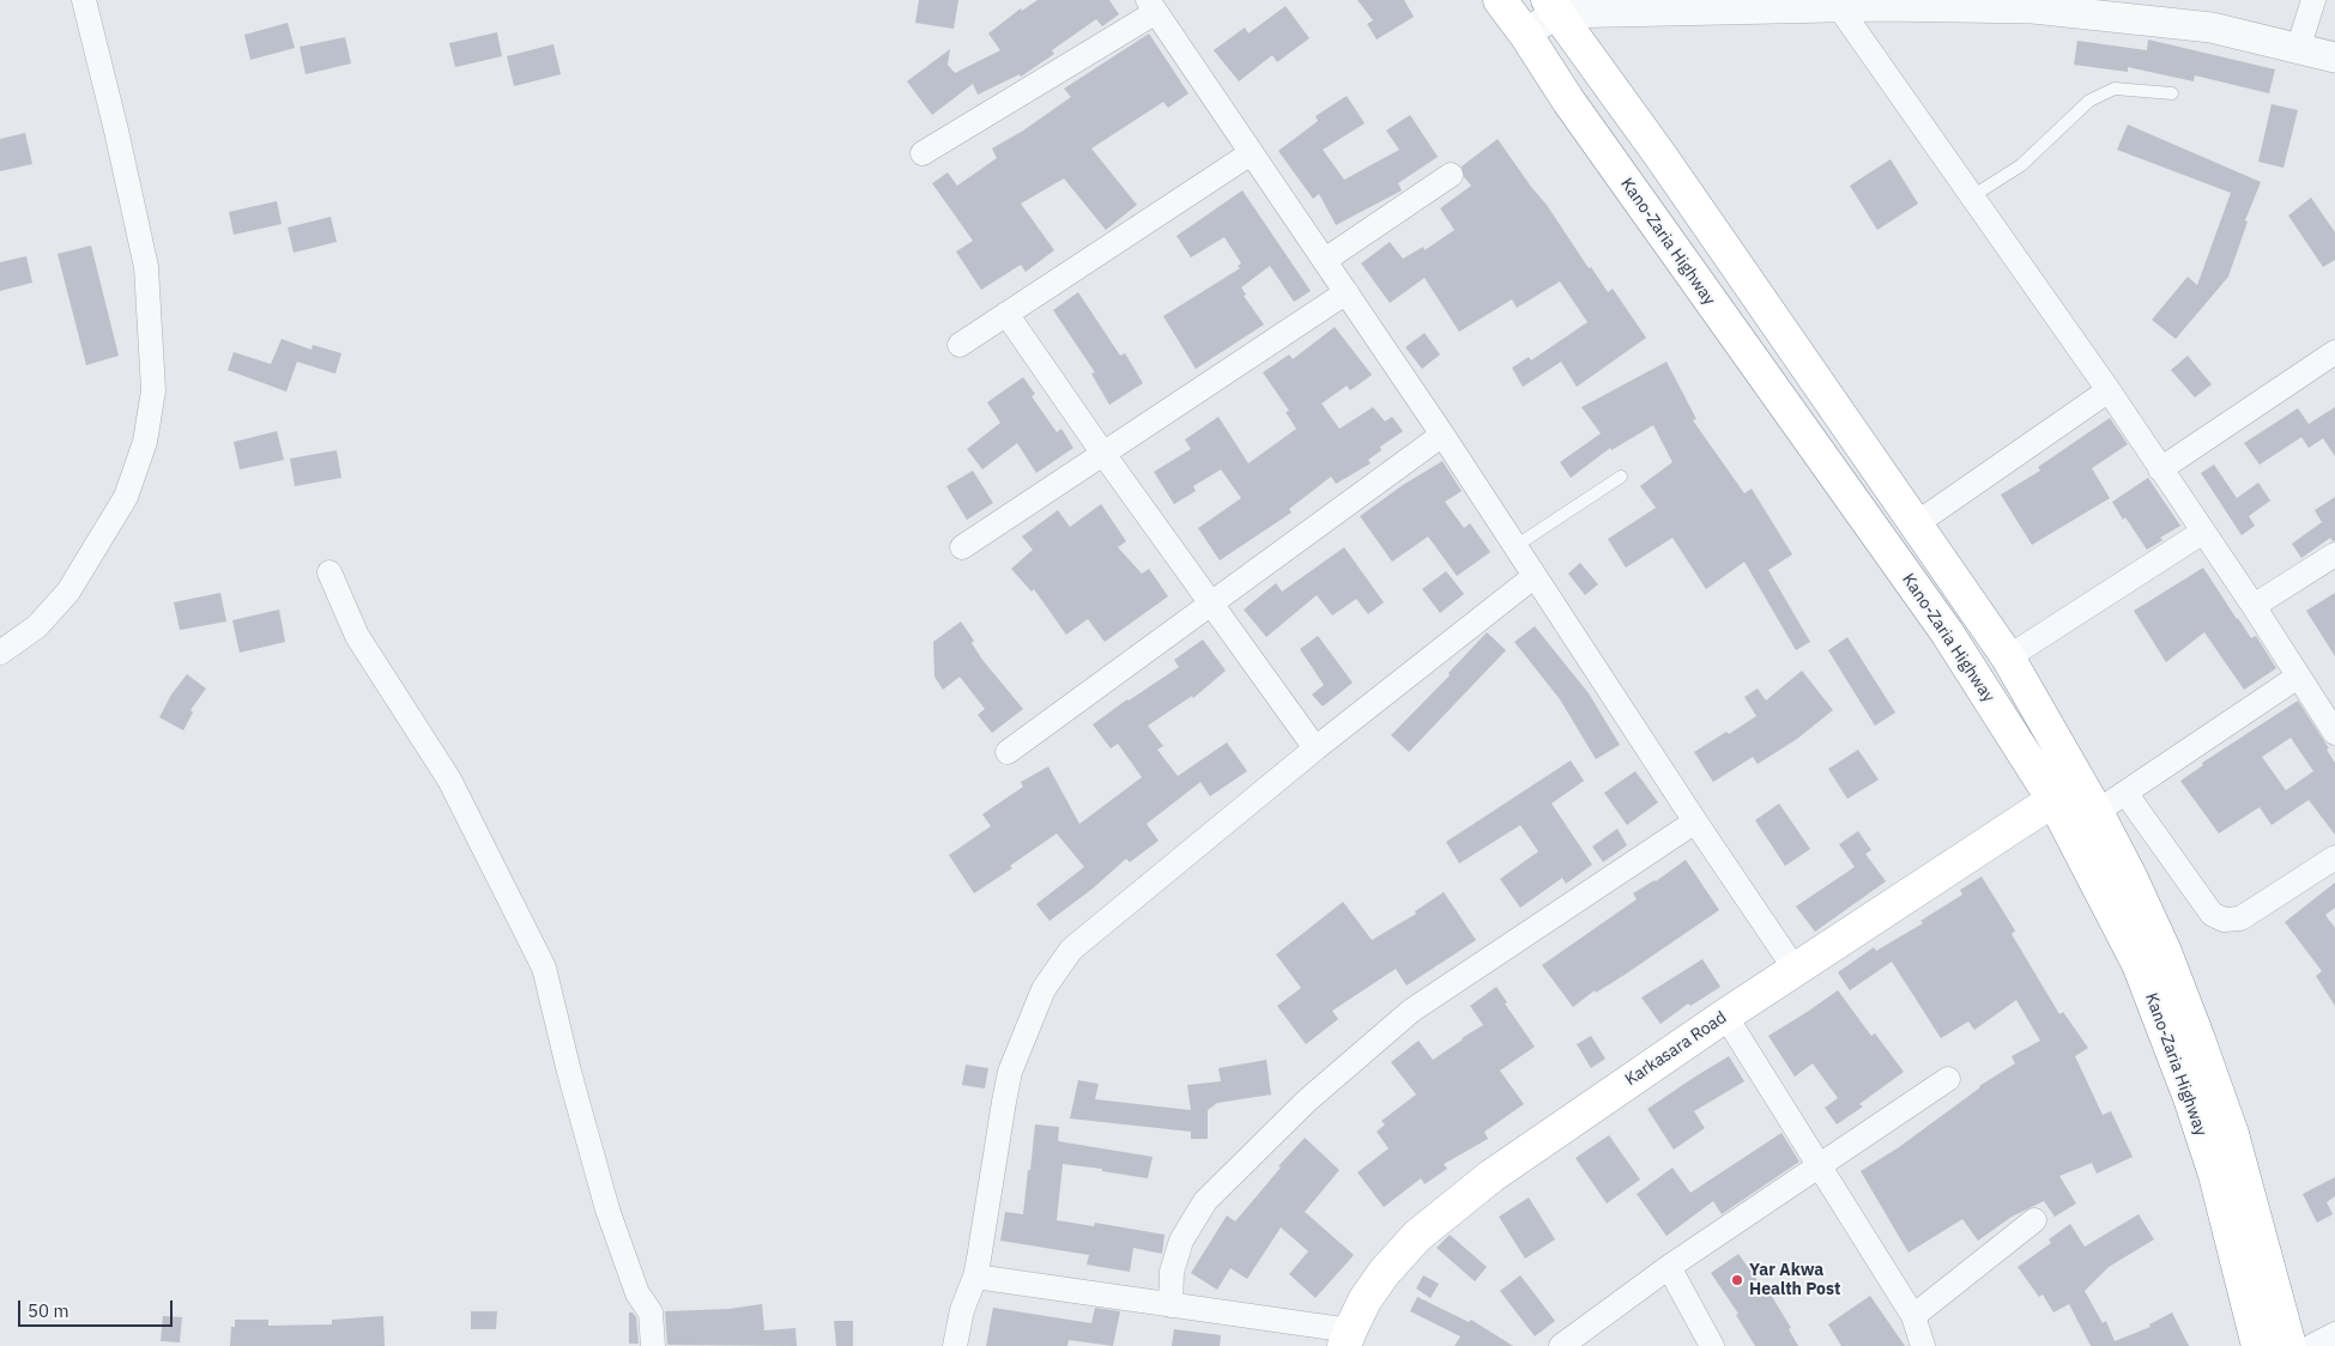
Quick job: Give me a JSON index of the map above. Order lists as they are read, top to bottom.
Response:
{
  "streets": {
    "main road": ["Kano-Zaria Highway", "Karkasara Road"]
  },
  "crossings": [
    ["Kano-Zaria Highway", "Karkasara Road"]
  ],
  "places": ["Yar Akwa Health Post"],
  "scale_bar": "50 m"
}
